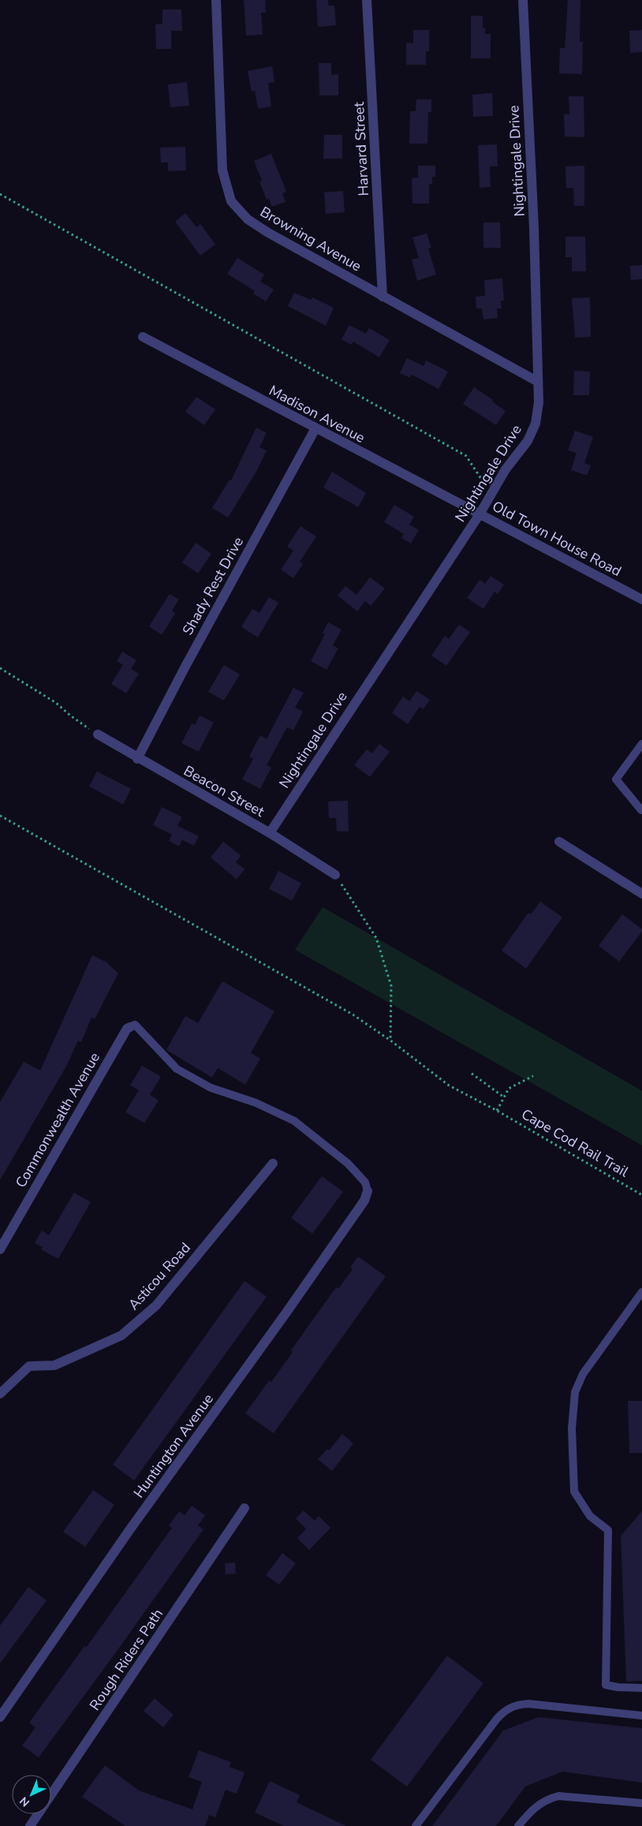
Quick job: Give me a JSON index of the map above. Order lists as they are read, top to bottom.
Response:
{
  "streets": {
    "street": [
      "Harvard Street",
      "Nightingale Drive",
      "Browning Avenue",
      "Madison Avenue",
      "Old Town House Road",
      "Shady Rest Drive",
      "Beacon Street",
      "Commonwealth Avenue",
      "Asticou Road",
      "Huntington Avenue",
      "Rough Riders Path"
    ],
    "path": ["Cape Cod Rail Trail"]
  },
  "crossings": [
    ["Harvard Street", "Browning Avenue"],
    ["Nightingale Drive", "Browning Avenue"],
    ["Nightingale Drive", "Madison Avenue"],
    ["Nightingale Drive", "Old Town House Road"],
    ["Nightingale Drive", "Beacon Street"],
    ["Madison Avenue", "Old Town House Road"],
    ["Madison Avenue", "Shady Rest Drive"],
    ["Shady Rest Drive", "Beacon Street"]
  ],
  "north": "bottom left"
}
